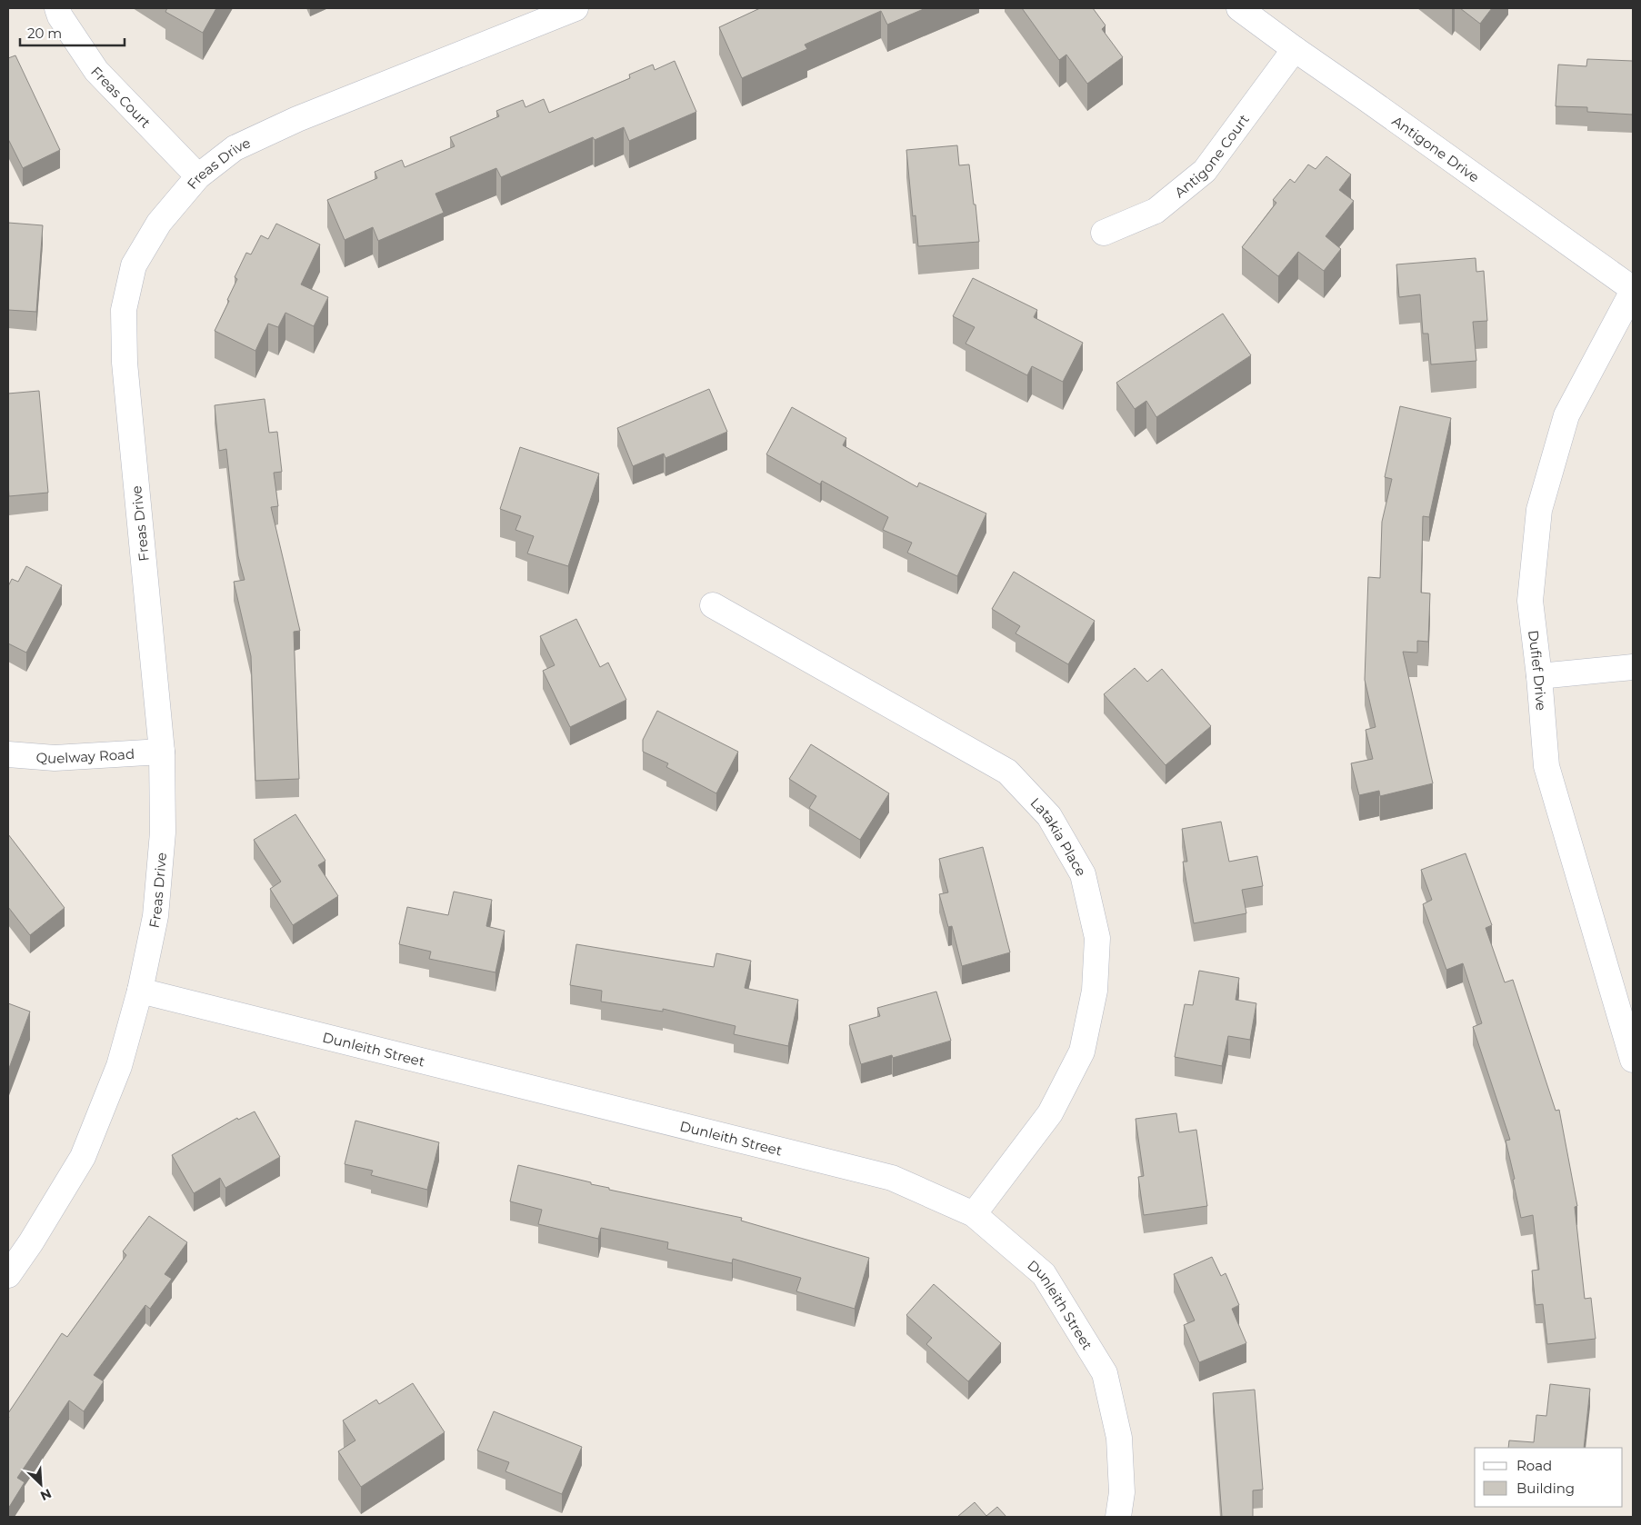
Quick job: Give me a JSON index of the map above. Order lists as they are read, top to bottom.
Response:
{
  "streets": {
    "street": [
      "Freas Court",
      "Antigone Drive",
      "Antigone Court",
      "Freas Drive",
      "Dufief Drive",
      "Quelway Road",
      "Latakia Place",
      "Dunleith Street"
    ]
  },
  "crossings": [
    ["Freas Court", "Freas Drive"],
    ["Antigone Drive", "Antigone Court"],
    ["Antigone Drive", "Dufief Drive"],
    ["Freas Drive", "Quelway Road"],
    ["Freas Drive", "Dunleith Street"],
    ["Latakia Place", "Dunleith Street"]
  ],
  "legend": ["Road", "Building"],
  "scale_bar": "20 m",
  "north": "bottom right"
}
